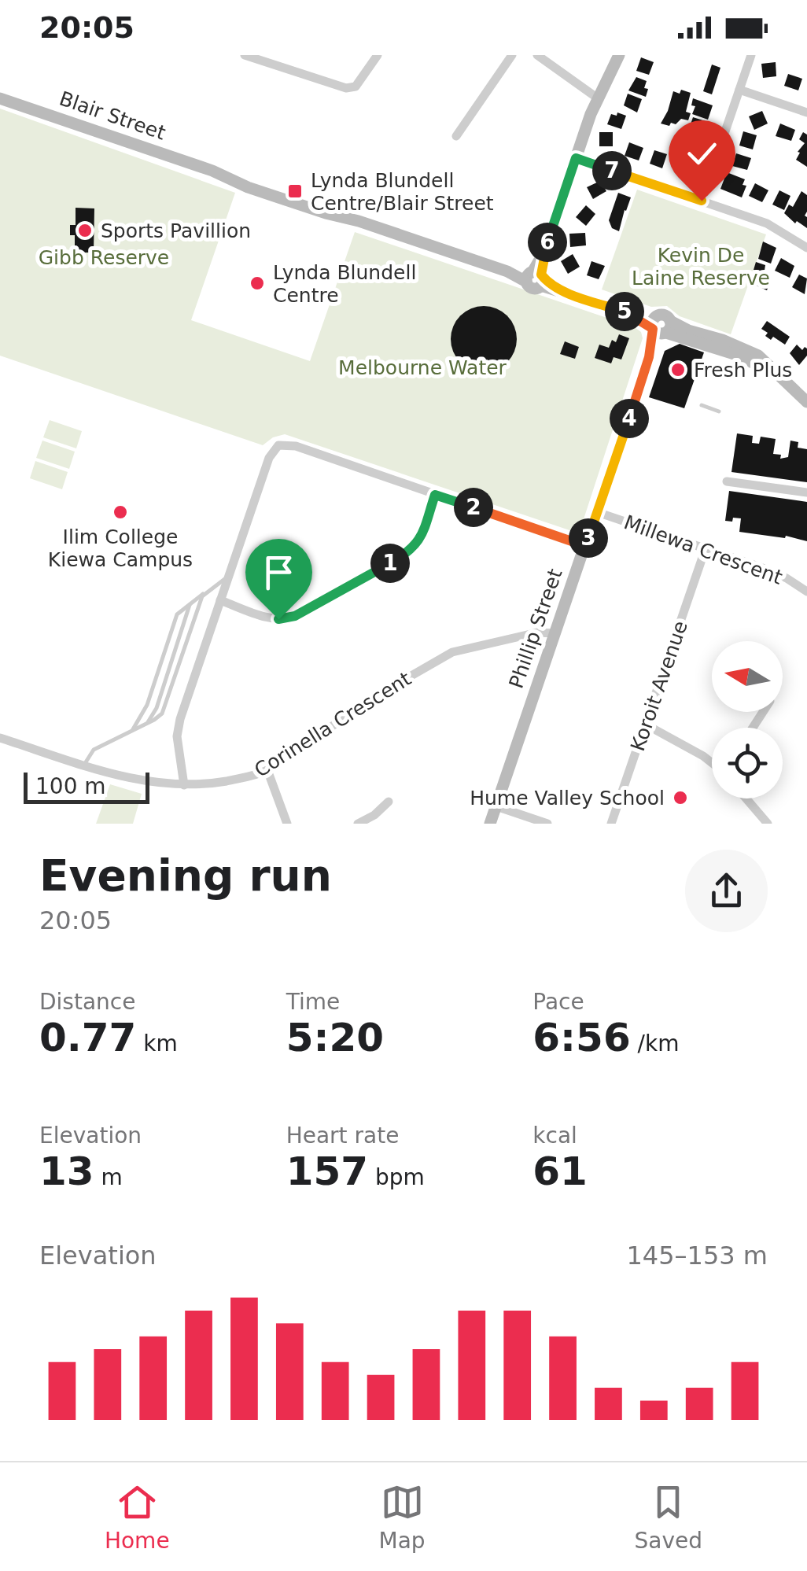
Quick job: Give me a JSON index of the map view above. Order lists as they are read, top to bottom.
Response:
{
  "streets": {
    "street": [
      "Blair Street",
      "Millewa Crescent",
      "Phillip Street",
      "Koroit Avenue",
      "Corinella Crescent"
    ]
  },
  "crossings": [
    ["Blair Street", "Phillip Street"],
    ["Millewa Crescent", "Phillip Street"],
    ["Millewa Crescent", "Koroit Avenue"],
    ["Phillip Street", "Corinella Crescent"]
  ],
  "parks": ["Kevin De Laine Reserve", "Gibb Reserve", "Melbourne Water"],
  "places": {
    "transit": ["Lynda Blundell Centre/Blair Street"],
    "other": [
      "Sports Pavillion",
      "Lynda Blundell Centre",
      "Fresh Plus",
      "Ilim College Kiewa Campus",
      "Hume Valley School"
    ]
  },
  "scale_bar": "100 m",
  "north": "left",
  "page": {
    "status": "20:05",
    "pins": [
      "7",
      "6",
      "5",
      "4",
      "2",
      "3",
      "1"
    ],
    "scale": "100 m",
    "heading": ["Evening run", "20:05"],
    "stats": [
      ["Distance", "0.77 km"],
      ["Time", "5:20"],
      ["Pace", "6:56 /km"],
      ["Elevation", "13 m"],
      ["Heart rate", "157 bpm"],
      ["kcal", "61"]
    ],
    "chart": ["Elevation", "145–153 m"],
    "tabs": ["Home", "Map", "Saved"]
  }
}
